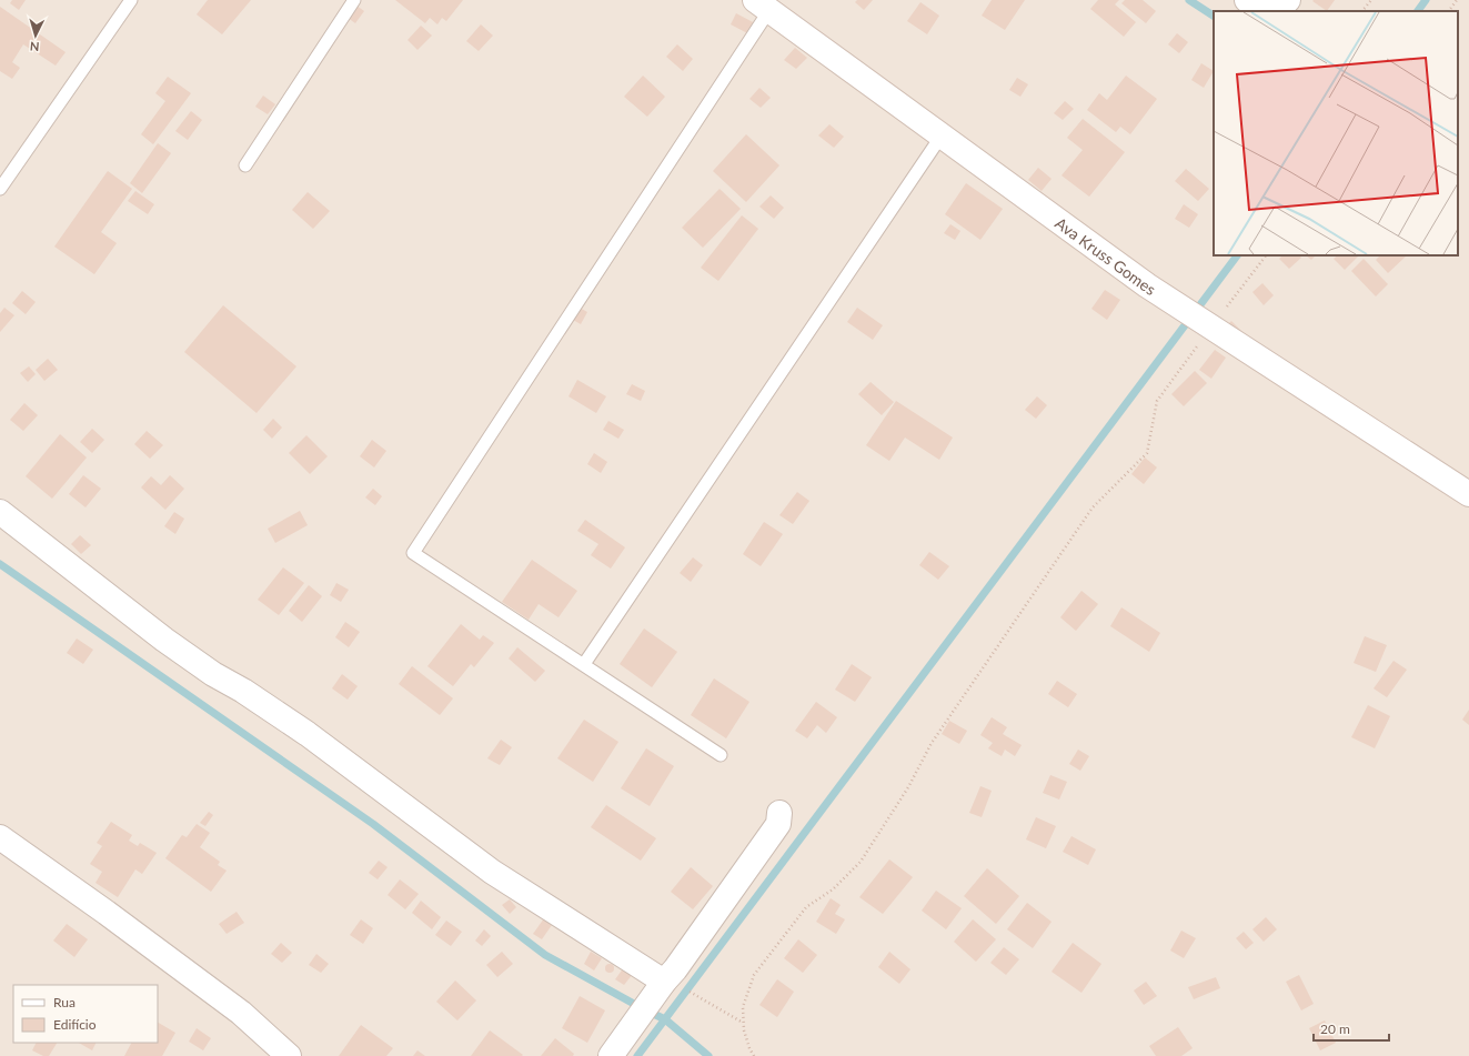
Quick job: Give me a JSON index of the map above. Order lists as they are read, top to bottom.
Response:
{
  "streets": {
    "street": ["Ava Kruss Gomes"]
  },
  "legend": ["Rua", "Edifício"],
  "scale_bar": "20 m",
  "north": "bottom"
}
